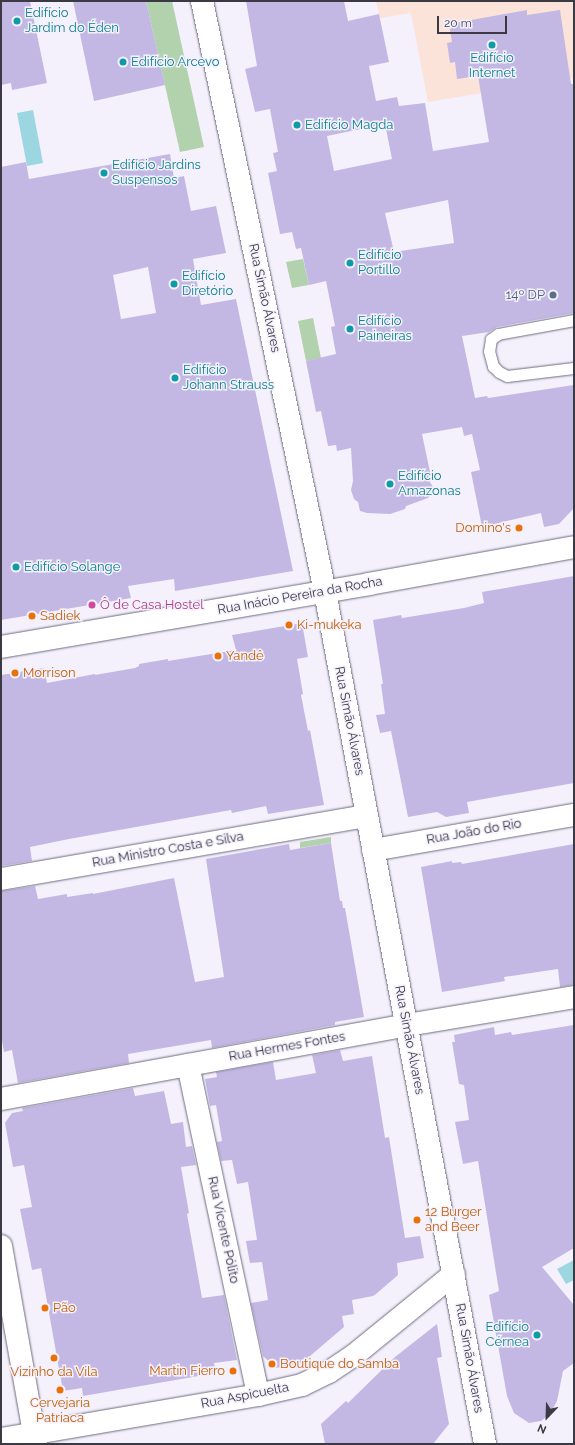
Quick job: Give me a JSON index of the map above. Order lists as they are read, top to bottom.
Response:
{
  "streets": {
    "street": [
      "Rua Simão Álvares",
      "Rua Inácio Pereira da Rocha",
      "Rua João do Rio",
      "Rua Ministro Costa e Silva",
      "Rua Hermes Fontes",
      "Rua Vicente Pólito",
      "Rua Aspicuelta"
    ]
  },
  "crossings": [
    ["Rua Simão Álvares", "Rua Inácio Pereira da Rocha"],
    ["Rua Simão Álvares", "Rua João do Rio"],
    ["Rua Simão Álvares", "Rua Ministro Costa e Silva"],
    ["Rua Simão Álvares", "Rua Hermes Fontes"],
    ["Rua Simão Álvares", "Rua Aspicuelta"],
    ["Rua Hermes Fontes", "Rua Vicente Pólito"],
    ["Rua Vicente Pólito", "Rua Aspicuelta"]
  ],
  "places": [
    "Edifício Jardim do Éden",
    "Edifício Internet",
    "Edifício Arcevo",
    "Edifício Magda",
    "Edifício Jardins Suspensos",
    "Edifício Portillo",
    "Edifício Diretório",
    "14º DP",
    "Edifício Paineiras",
    "Edifício Johann Strauss",
    "Edifício Amazonas",
    "Domino's",
    "Edifício Solange",
    "Ô de Casa Hostel",
    "Sadiek",
    "Ki-mukeka",
    "Yandê",
    "Morrison",
    "12 Burger and Beer",
    "Pão",
    "Edifício Cérnea",
    "Vizinho da Vila",
    "Boutique do Samba",
    "Martin Fierro",
    "Cervejaria Patriaca"
  ],
  "scale_bar": "20 m",
  "north": "bottom left"
}
